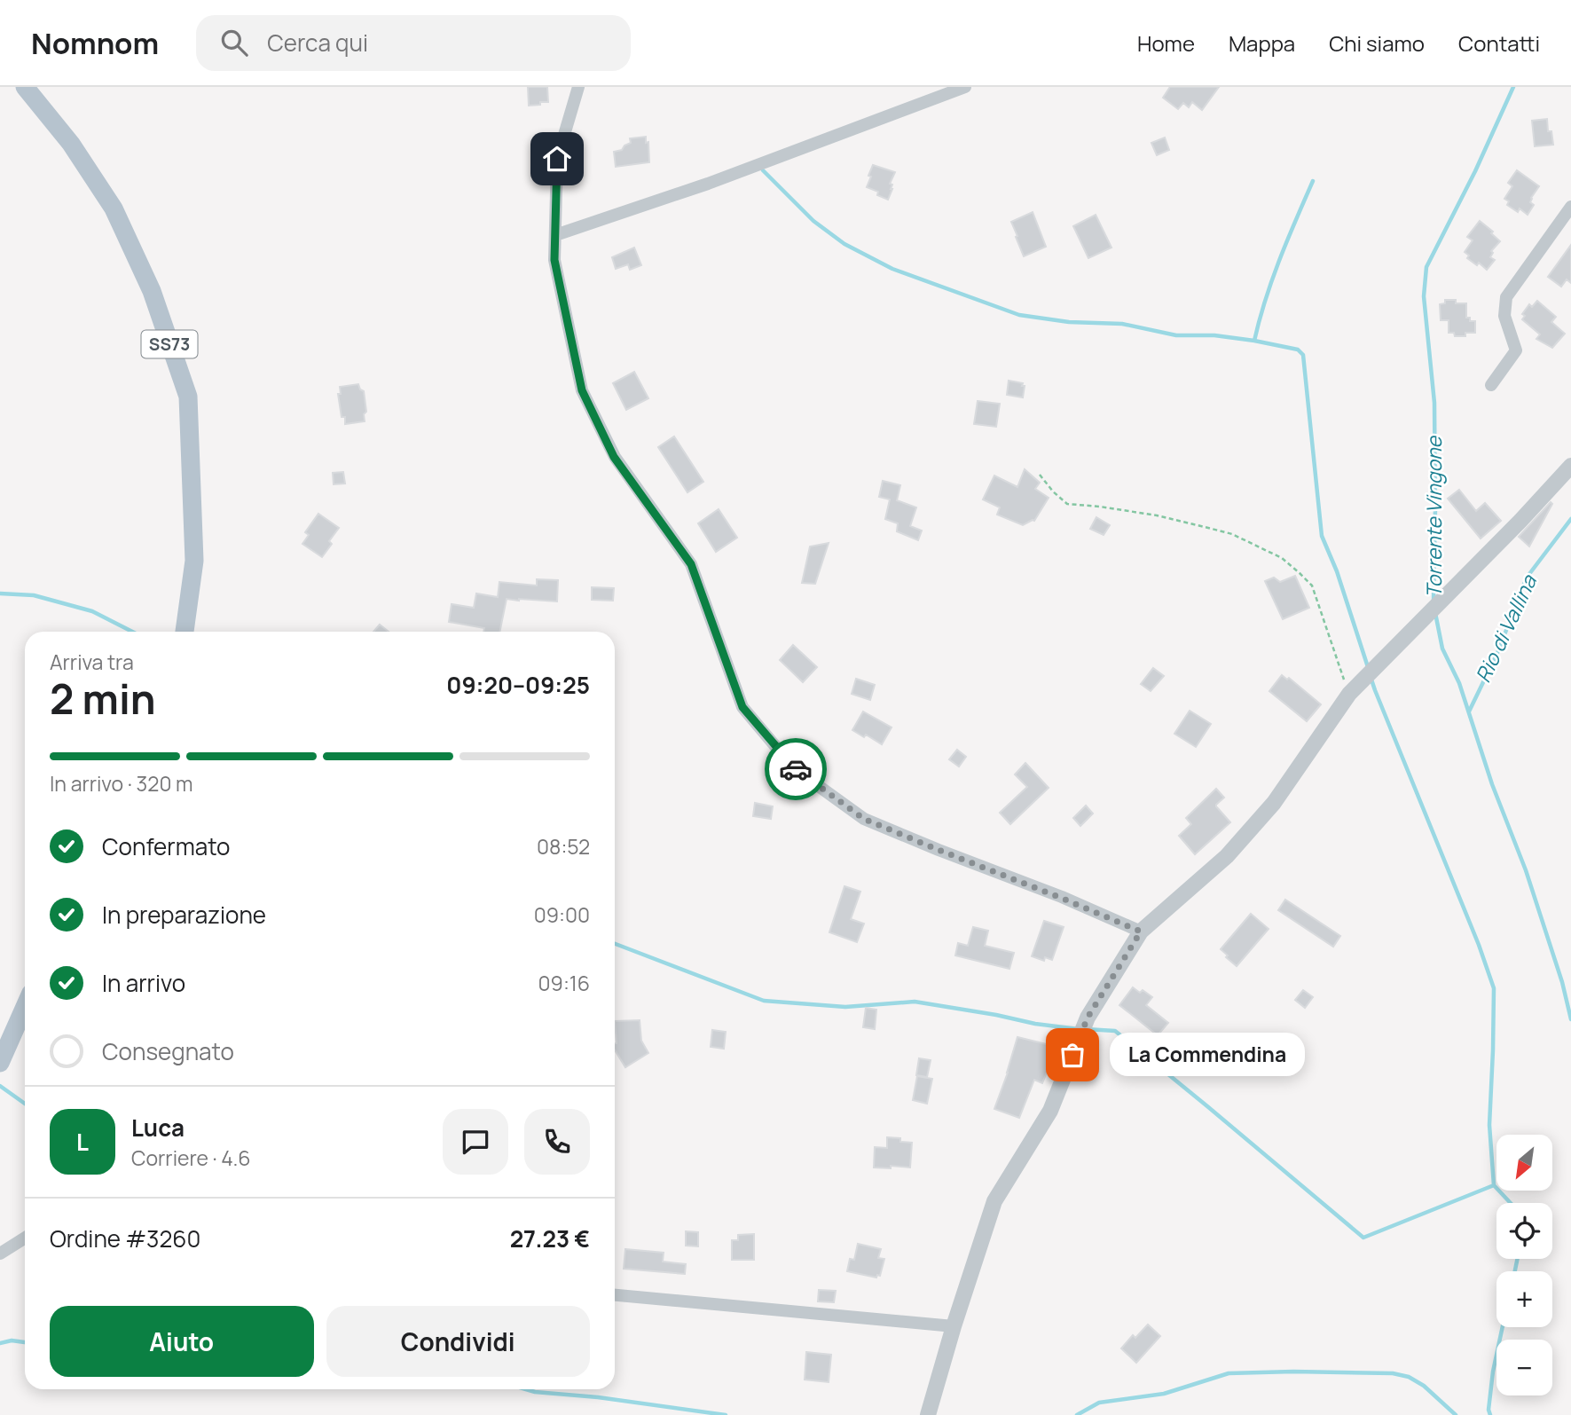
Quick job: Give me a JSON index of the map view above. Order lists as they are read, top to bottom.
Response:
{
  "streets": {
    "main road": ["SS73"]
  },
  "water": ["Torrente Vingone", "Rio di Vallina"],
  "places": ["La Commendina"],
  "north": "bottom left",
  "page": {
    "header": "Nomnom",
    "search": "Cerca qui",
    "nav": [
      "Home",
      "Mappa",
      "Chi siamo",
      "Contatti"
    ],
    "heading": ["2 min", "Arriva tra", "09:20–09:25"],
    "panel": [
      "Luca",
      "Corriere · 4.6",
      "Ordine #3260",
      "27.23 €"
    ],
    "bar": "In arrivo · 320 m",
    "list": [
      ["Confermato", "08:52"],
      ["In preparazione", "09:00"],
      ["In arrivo", "09:16"],
      "Consegnato"
    ],
    "bubble": "La Commendina",
    "round": "L",
    "map_buttons": ["+", "−"],
    "buttons": ["Aiuto", "Condividi"]
  }
}
